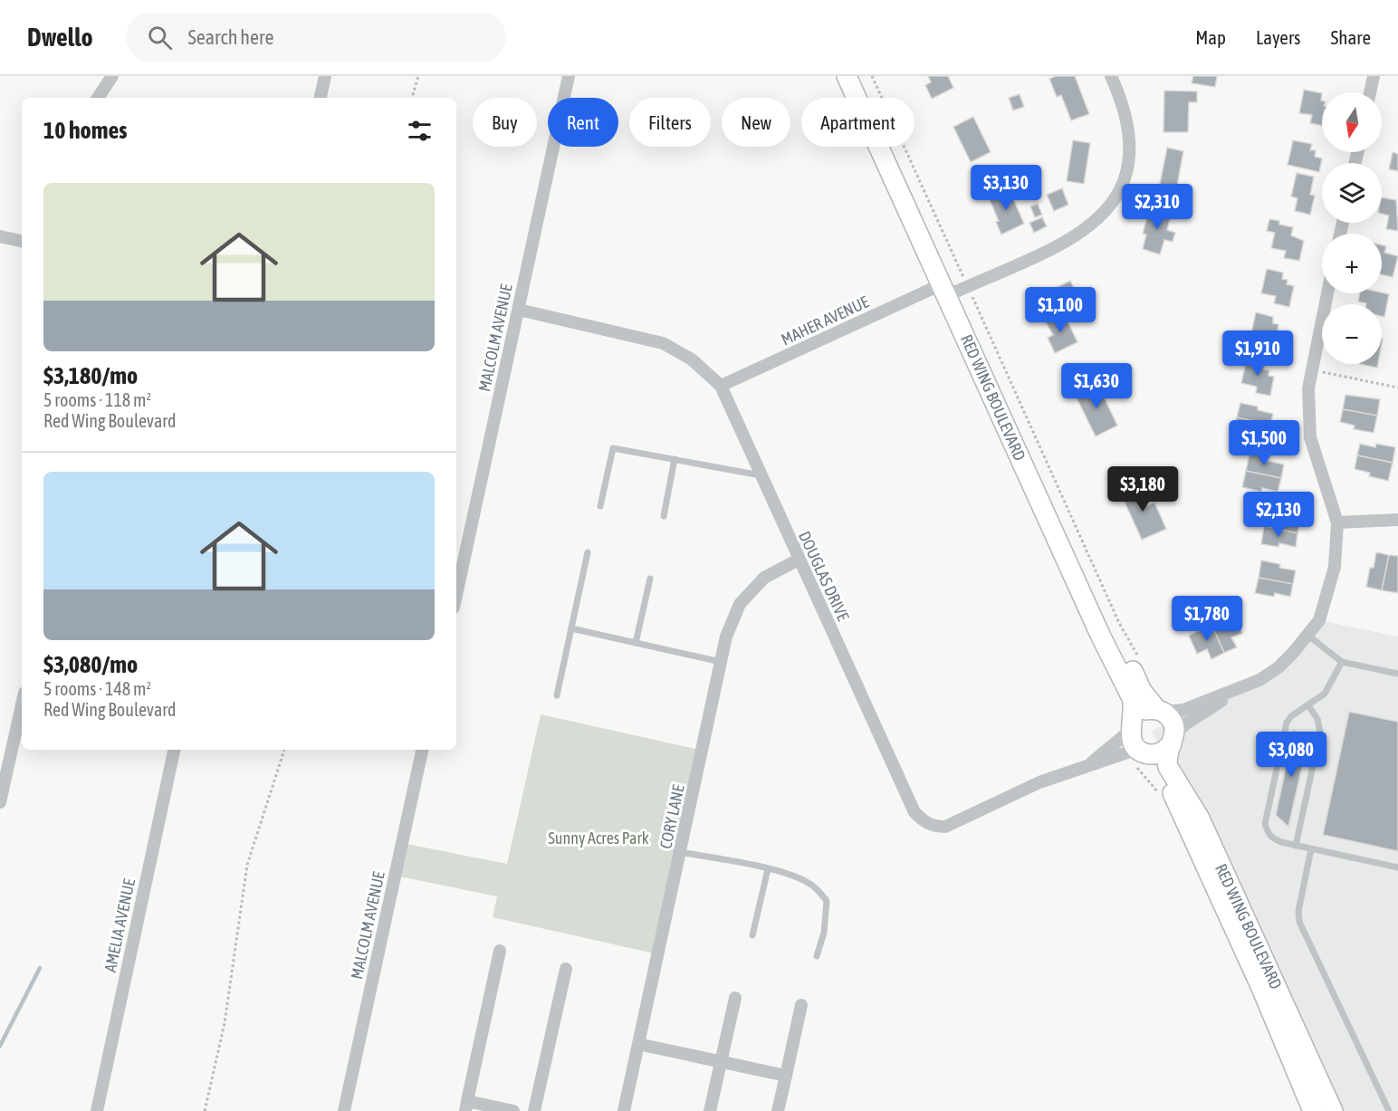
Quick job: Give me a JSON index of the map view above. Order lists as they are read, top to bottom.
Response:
{
  "streets": {
    "main road": ["RED WING BOULEVARD"],
    "street": [
      "MAHER AVENUE",
      "MALCOLM AVENUE",
      "DOUGLAS DRIVE",
      "CORY LANE",
      "AMELIA AVENUE"
    ]
  },
  "crossings": [
    ["MAHER AVENUE", "RED WING BOULEVARD"],
    ["MAHER AVENUE", "DOUGLAS DRIVE"],
    ["MALCOLM AVENUE", "DOUGLAS DRIVE"],
    ["RED WING BOULEVARD", "DOUGLAS DRIVE"],
    ["DOUGLAS DRIVE", "CORY LANE"]
  ],
  "parks": ["Sunny Acres Park"],
  "north": "bottom",
  "page": {
    "header": "Dwello",
    "search": "Search here",
    "nav": ["Map", "Layers", "Share"],
    "map_buttons": ["+", "−"],
    "chip": [
      "Buy",
      "Rent",
      "Filters",
      "New",
      "Apartment"
    ],
    "heading": "10 homes",
    "list": [
      {
        "name": "$3,180/mo",
        "note": "5 rooms · 118 m² · Red Wing Boulevard"
      },
      {
        "name": "$3,080/mo",
        "note": "5 rooms · 148 m² · Red Wing Boulevard"
      }
    ],
    "price": [
      "$3,130",
      "$2,310",
      "$1,100",
      "$1,910",
      "$1,630",
      "$1,500",
      "$3,180",
      "$2,130",
      "$1,780",
      "$3,080"
    ]
  }
}
